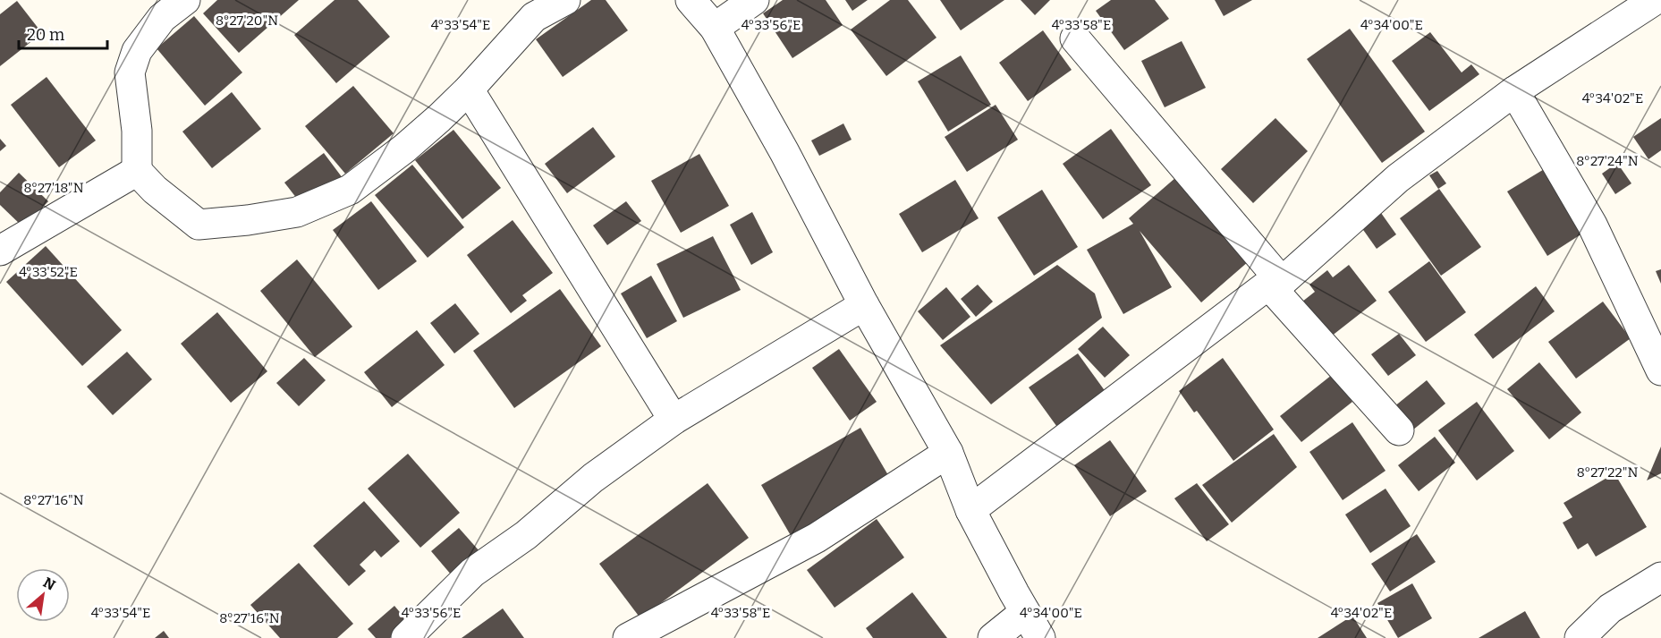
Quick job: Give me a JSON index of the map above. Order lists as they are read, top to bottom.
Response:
{
  "scale_bar": "20 m",
  "north": "top right",
  "coordinates": [
    "8°27'20\"N",
    "4°33'54\"E",
    "4°33'56\"E",
    "4°33'58\"E",
    "4°34'00\"E",
    "4°34'02\"E",
    "8°27'24\"N",
    "8°27'18\"N",
    "4°33'52\"E",
    "8°27'22\"N",
    "8°27'16\"N"
  ]
}
